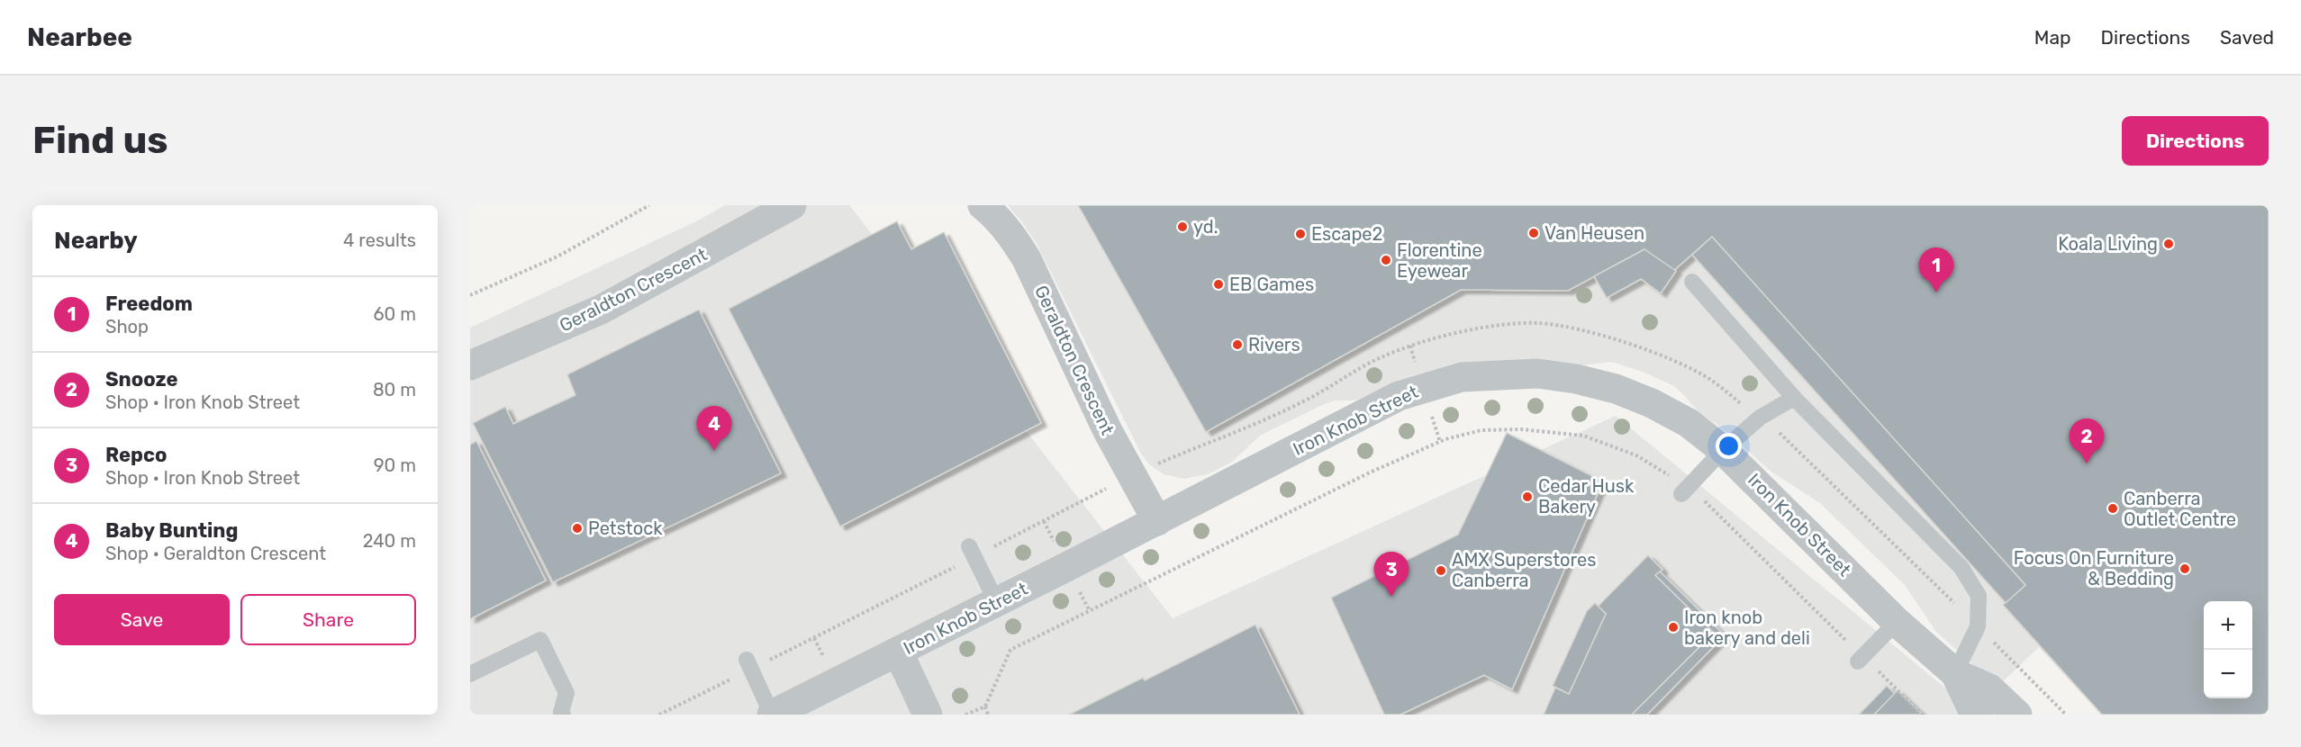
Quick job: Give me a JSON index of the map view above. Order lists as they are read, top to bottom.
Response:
{
  "streets": {
    "street": ["Geraldton Crescent", "Iron Knob Street"]
  },
  "crossings": [
    ["Geraldton Crescent", "Iron Knob Street"]
  ],
  "places": [
    "yd.",
    "Van Heusen",
    "Escape2",
    "Koala Living",
    "Florentine Eyewear",
    "EB Games",
    "Rivers",
    "Cedar Husk Bakery",
    "Canberra Outlet Centre",
    "Petstock",
    "Focus On Furniture & Bedding",
    "AMX Superstores Canberra",
    "Iron knob bakery and deli"
  ],
  "page": {
    "header": "Nearbee",
    "nav": ["Map", "Directions", "Saved"],
    "buttons": [
      "Directions",
      ["Save", "Share"]
    ],
    "title": "Find us",
    "heading": ["Nearby", "4 results"],
    "pins": [
      "1",
      "4",
      "2",
      "3"
    ],
    "list": [
      {
        "mark": "1",
        "name": "Freedom",
        "note": "Shop",
        "value": "60 m"
      },
      {
        "mark": "2",
        "name": "Snooze",
        "note": "Shop · Iron Knob Street",
        "value": "80 m"
      },
      {
        "mark": "3",
        "name": "Repco",
        "note": "Shop · Iron Knob Street",
        "value": "90 m"
      },
      {
        "mark": "4",
        "name": "Baby Bunting",
        "note": "Shop · Geraldton Crescent",
        "value": "240 m"
      }
    ],
    "map_buttons": ["+", "−"]
  }
}
